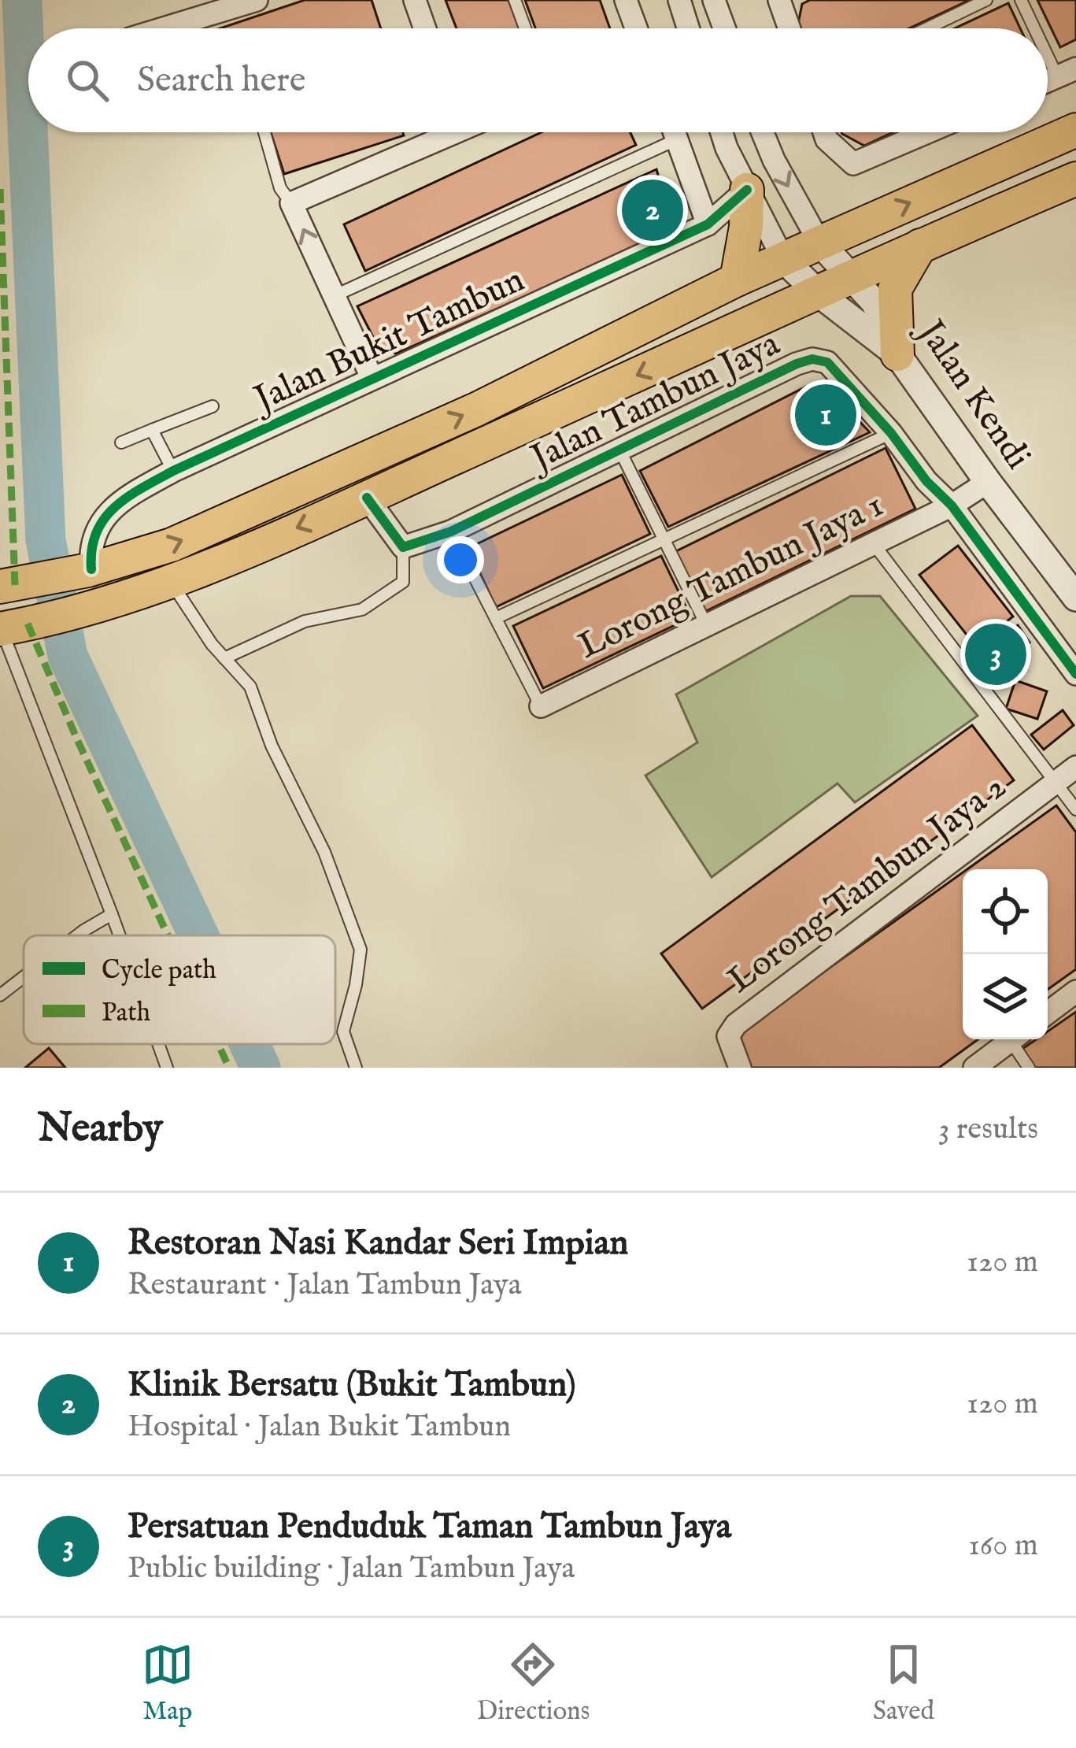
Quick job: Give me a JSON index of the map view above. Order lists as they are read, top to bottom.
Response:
{
  "streets": {
    "street": [
      "Jalan Bukit Tambun",
      "Jalan Kendi",
      "Jalan Tambun Jaya",
      "Lorong Tambun Jaya 1",
      "Lorong Tambun Jaya 2"
    ]
  },
  "crossings": [
    ["Jalan Tambun Jaya", "Lorong Tambun Jaya 1"]
  ],
  "legend": ["Cycle path", "Path"],
  "page": {
    "search": "Search here",
    "pins": ["2", "1", "3"],
    "heading": ["Nearby", "3 results"],
    "list": [
      {
        "mark": "1",
        "name": "Restoran Nasi Kandar Seri Impian",
        "note": "Restaurant · Jalan Tambun Jaya",
        "value": "120 m"
      },
      {
        "mark": "2",
        "name": "Klinik Bersatu (Bukit Tambun)",
        "note": "Hospital · Jalan Bukit Tambun",
        "value": "120 m"
      },
      {
        "mark": "3",
        "name": "Persatuan Penduduk Taman Tambun Jaya",
        "note": "Public building · Jalan Tambun Jaya",
        "value": "160 m"
      }
    ],
    "nav": ["Map", "Directions", "Saved"]
  }
}
